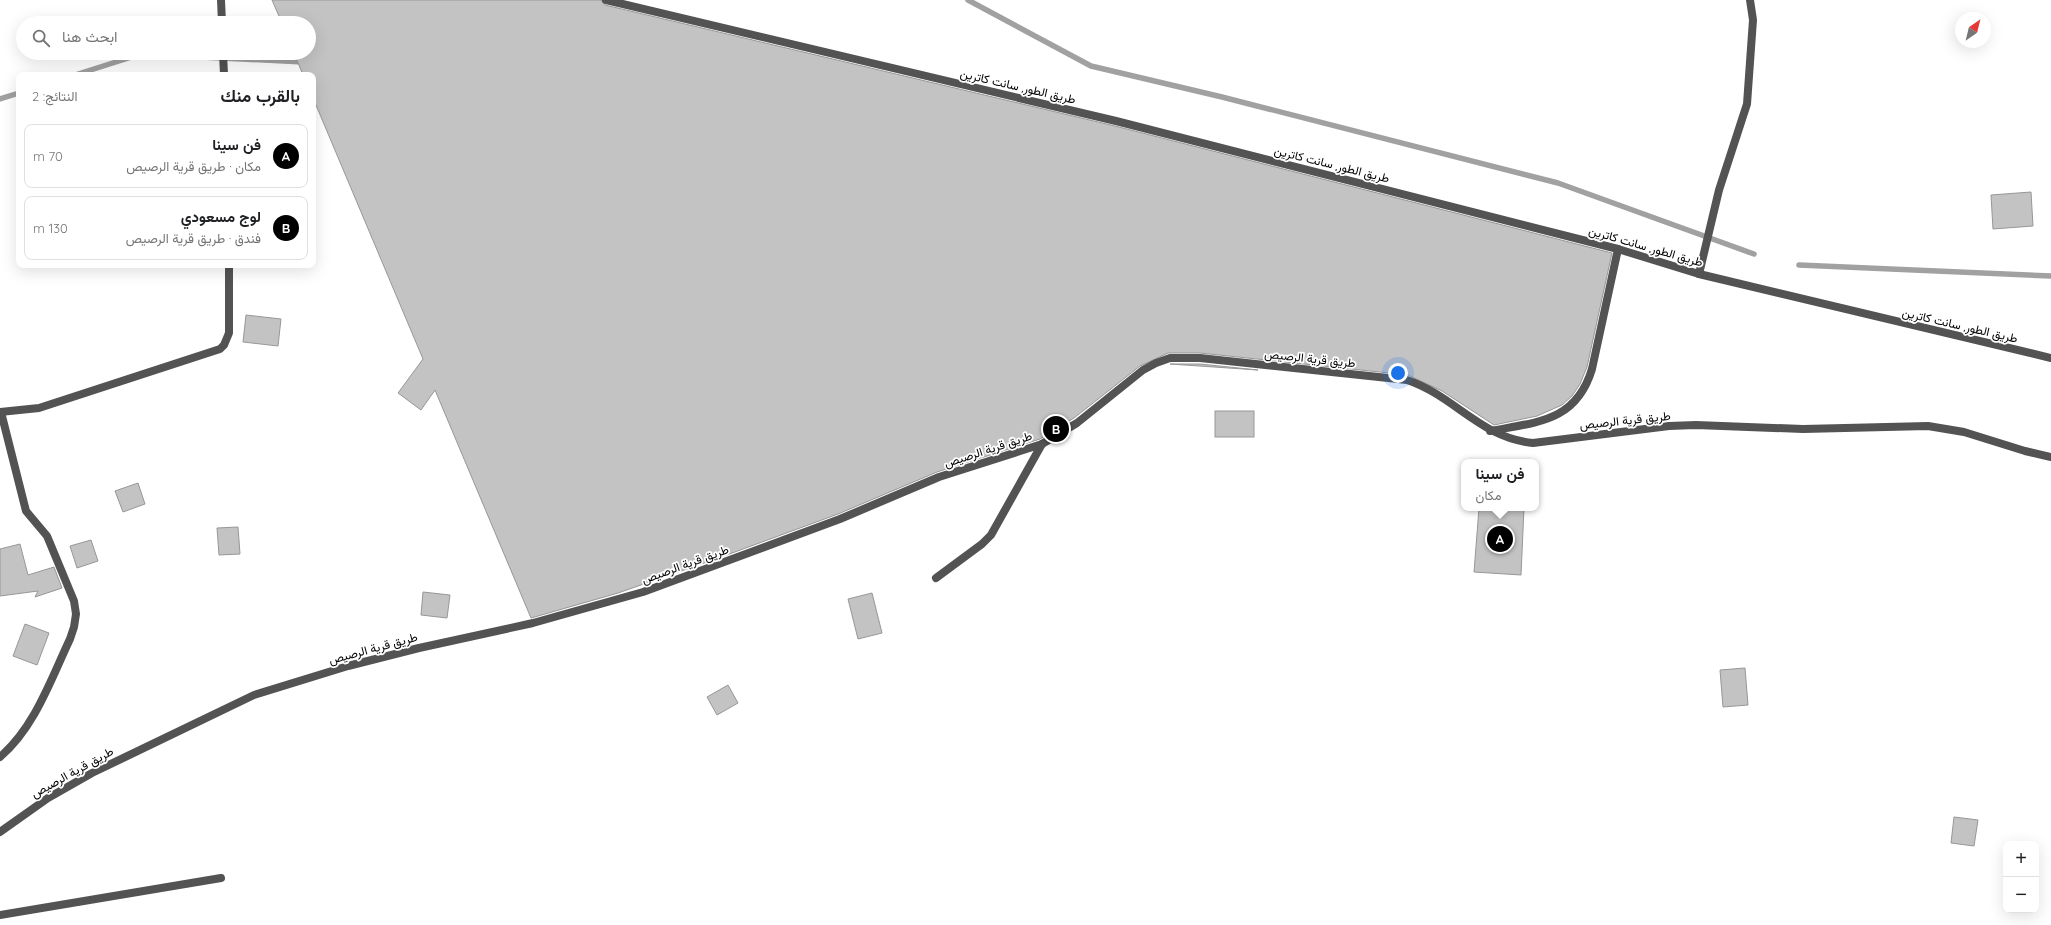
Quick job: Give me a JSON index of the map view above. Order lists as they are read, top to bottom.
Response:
{
  "streets": {
    "street": ["طريق الطور, سانت كاترين", "طريق قرية الرصيص"]
  },
  "north": "top right",
  "page": {
    "search": "ابحث هنا",
    "heading": ["بالقرب منك", "النتائج: 2"],
    "list": [
      {
        "mark": "A",
        "name": "فن سينا",
        "note": "مكان · طريق قرية الرصيص",
        "value": "70 m"
      },
      {
        "mark": "B",
        "name": "لوج مسعودي",
        "note": "فندق · طريق قرية الرصيص",
        "value": "130 m"
      }
    ],
    "pins": ["B", "A"],
    "popup": ["فن سينا", "مكان"],
    "map_buttons": ["+", "−"]
  }
}
